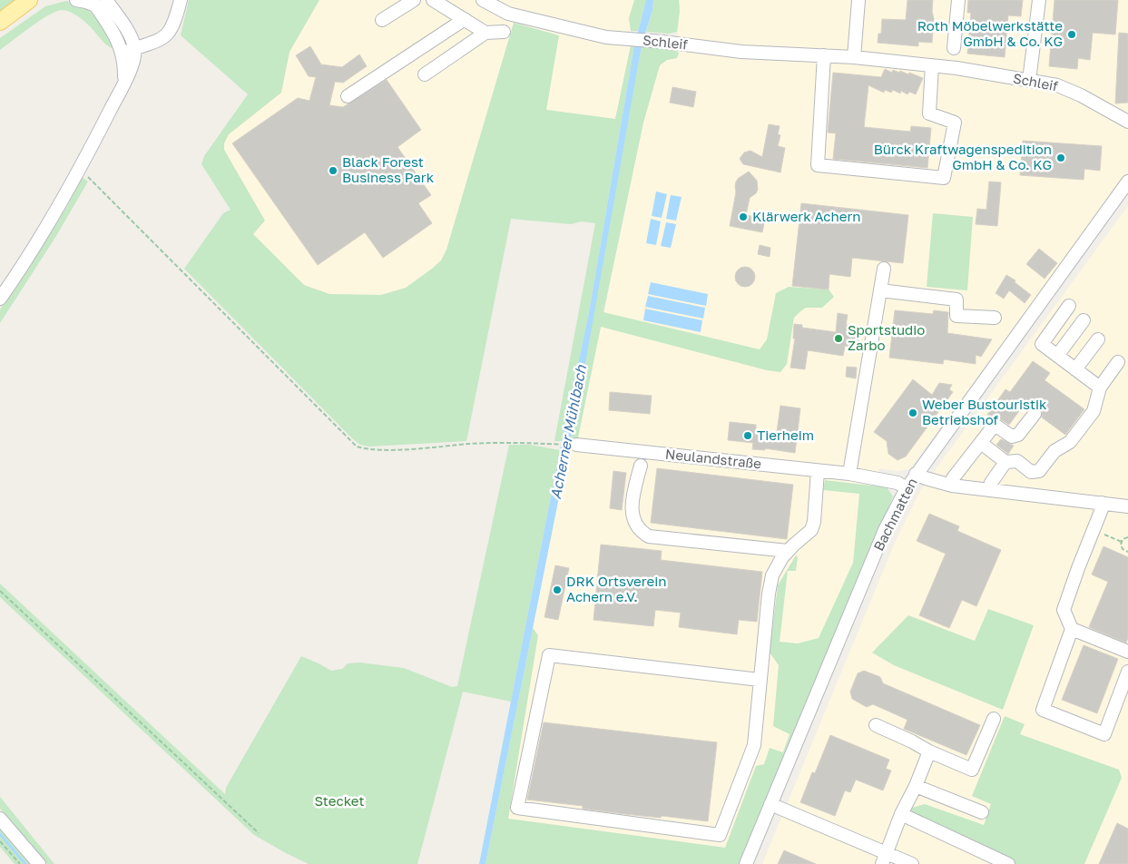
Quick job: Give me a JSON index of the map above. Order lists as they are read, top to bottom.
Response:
{
  "streets": {
    "street": ["Schleif", "Neulandstraße", "Bachmatten"]
  },
  "crossings": [
    ["Neulandstraße", "Bachmatten"]
  ],
  "water": ["Acherner Mühlbach"],
  "parks": ["Stecket"],
  "places": [
    "Roth Möbelwerkstätte GmbH & Co. KG",
    "Bürck Kraftwagenspedition GmbH & Co. KG",
    "Black Forest Business Park",
    "Klärwerk Achern",
    "Sportstudio Zarbo",
    "Weber Bustouristik Betriebshof",
    "Tierheim",
    "DRK Ortsverein Achern e.V."
  ]
}
